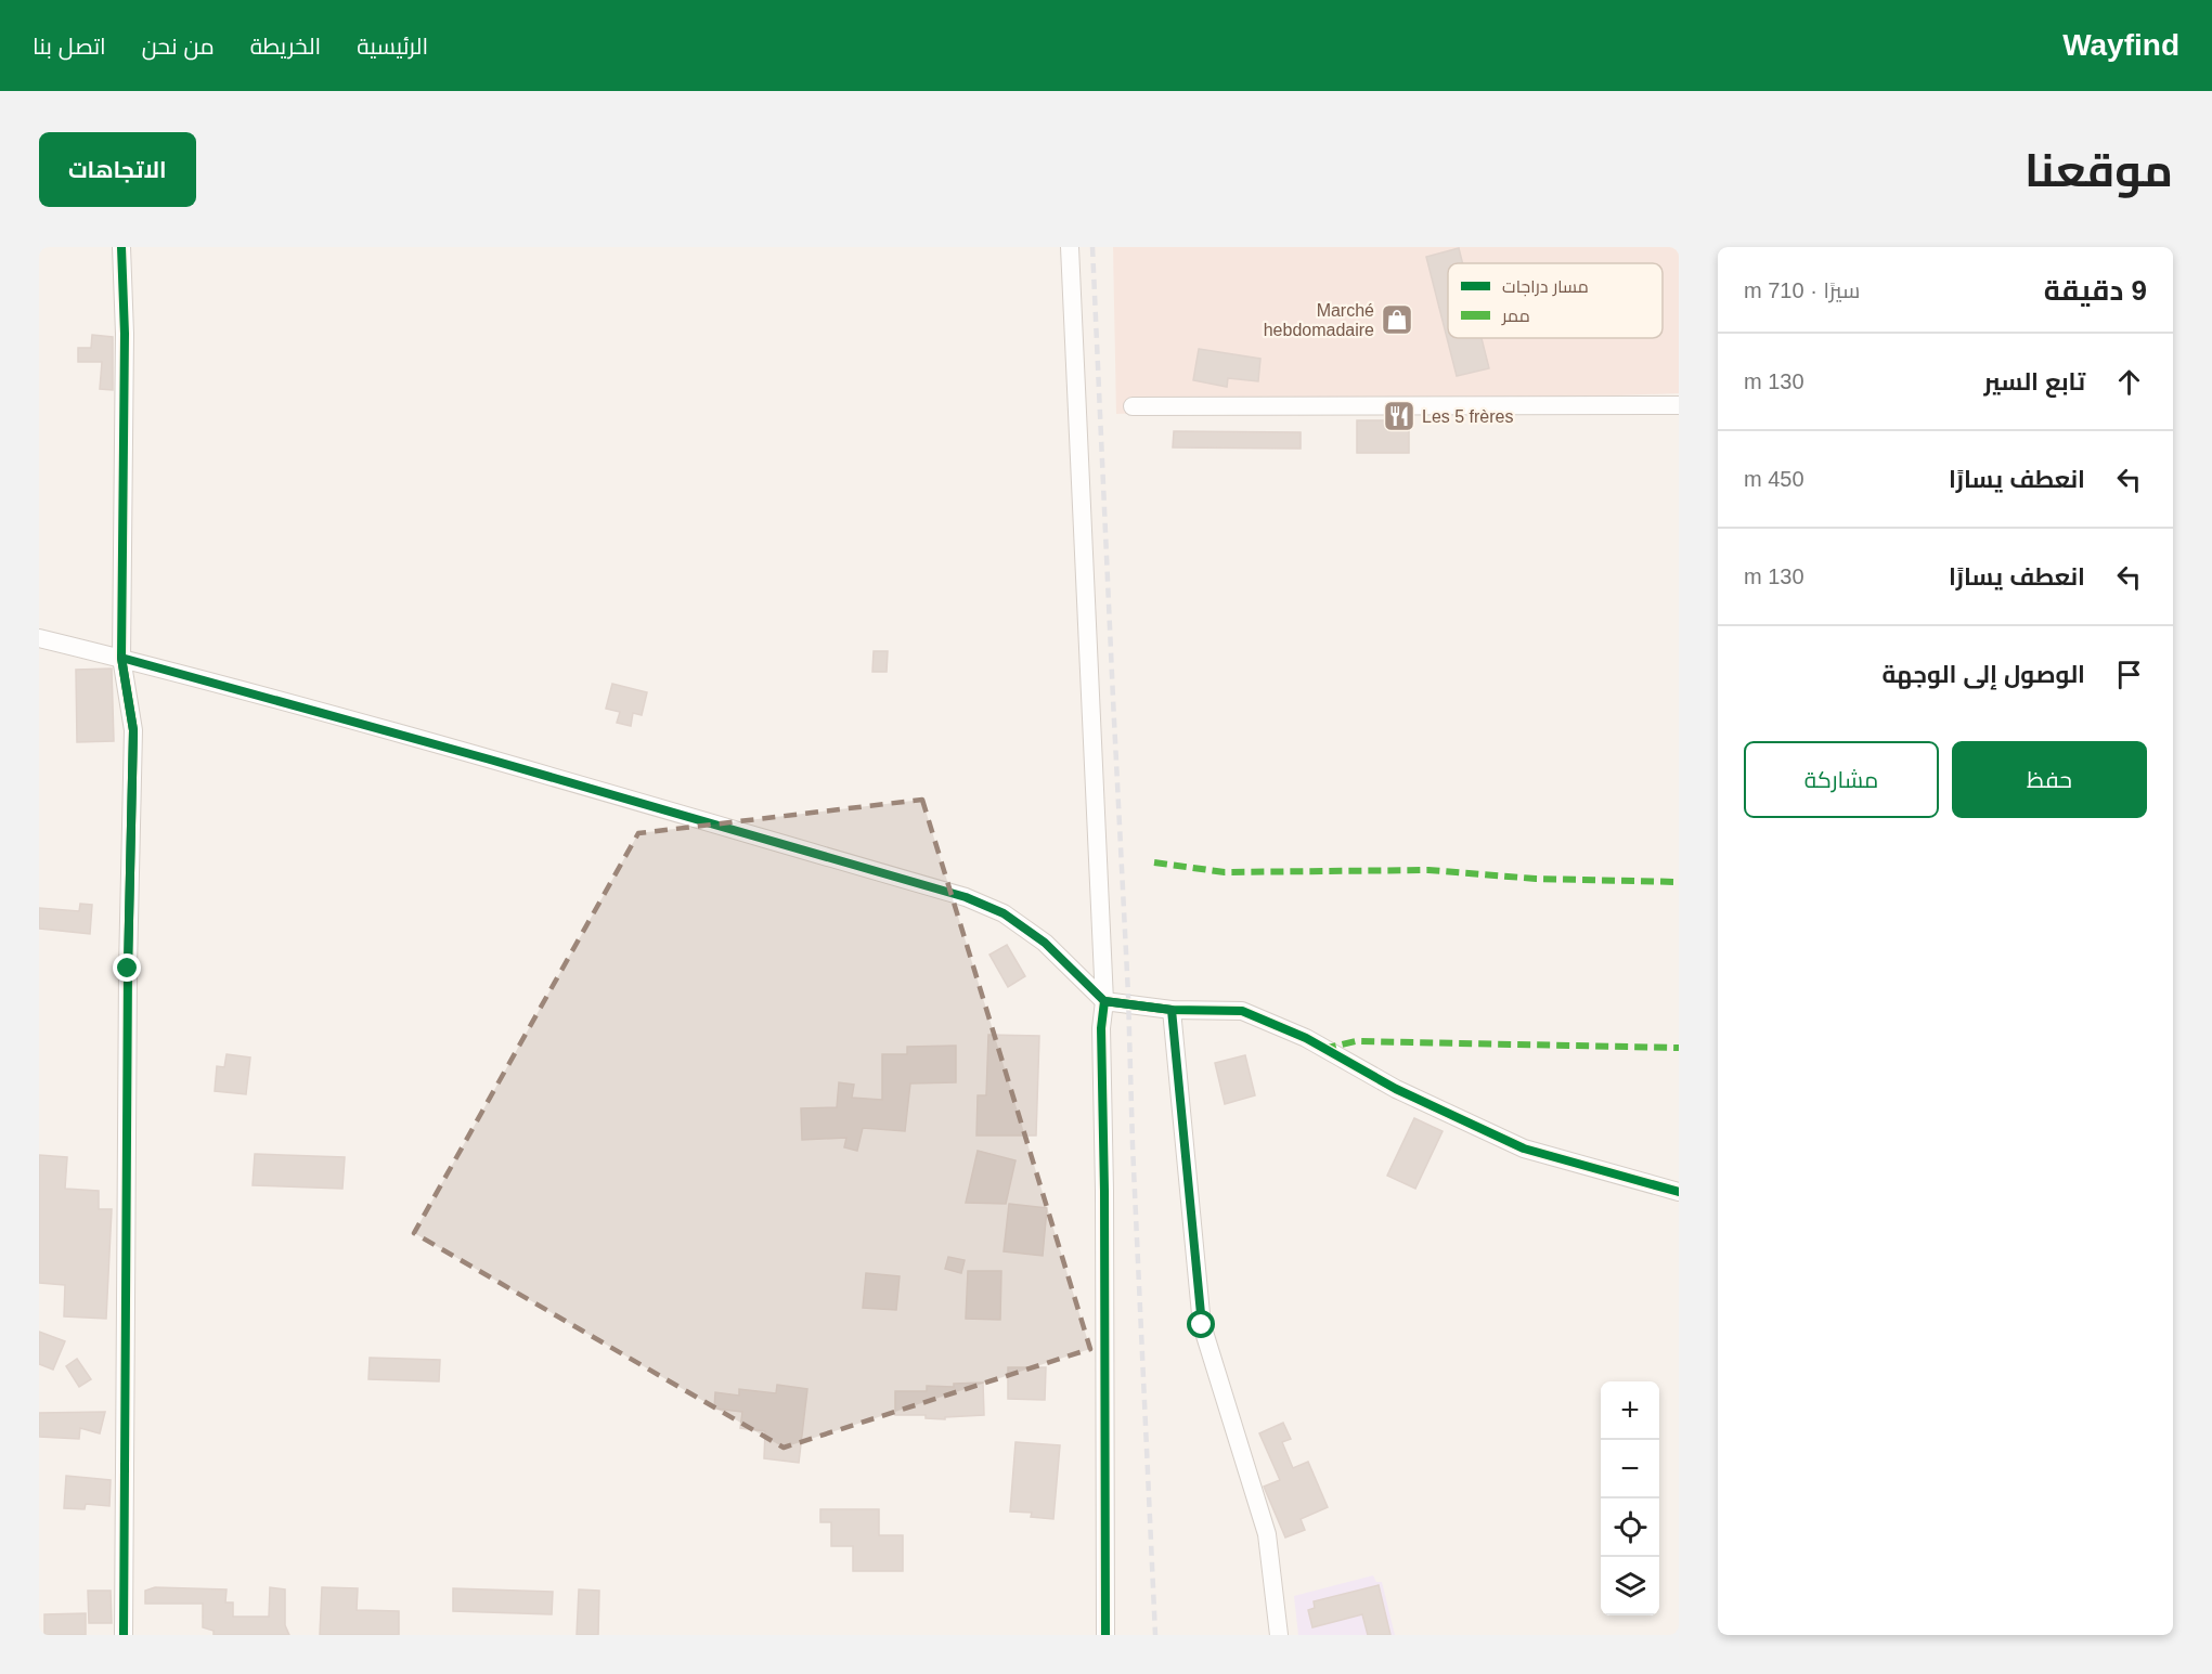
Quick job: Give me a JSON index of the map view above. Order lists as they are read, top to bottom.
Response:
{
  "places": {
    "shop": ["Marché hebdomadaire"],
    "restaurant": ["Les 5 frères"]
  },
  "legend": ["مسار دراجات", "ممر"],
  "page": {
    "header": "Wayfind",
    "nav": [
      "الرئيسية",
      "الخريطة",
      "من نحن",
      "اتصل بنا"
    ],
    "title": "موقعنا",
    "buttons": [
      "الاتجاهات",
      ["حفظ", "مشاركة"]
    ],
    "heading": ["9 دقيقة", "سيرًا · 710 m"],
    "list": [
      ["تابع السير", "130 m"],
      ["انعطف يسارًا", "450 m"],
      ["انعطف يسارًا", "130 m"],
      "الوصول إلى الوجهة"
    ],
    "map_buttons": ["+", "−"]
  }
}
